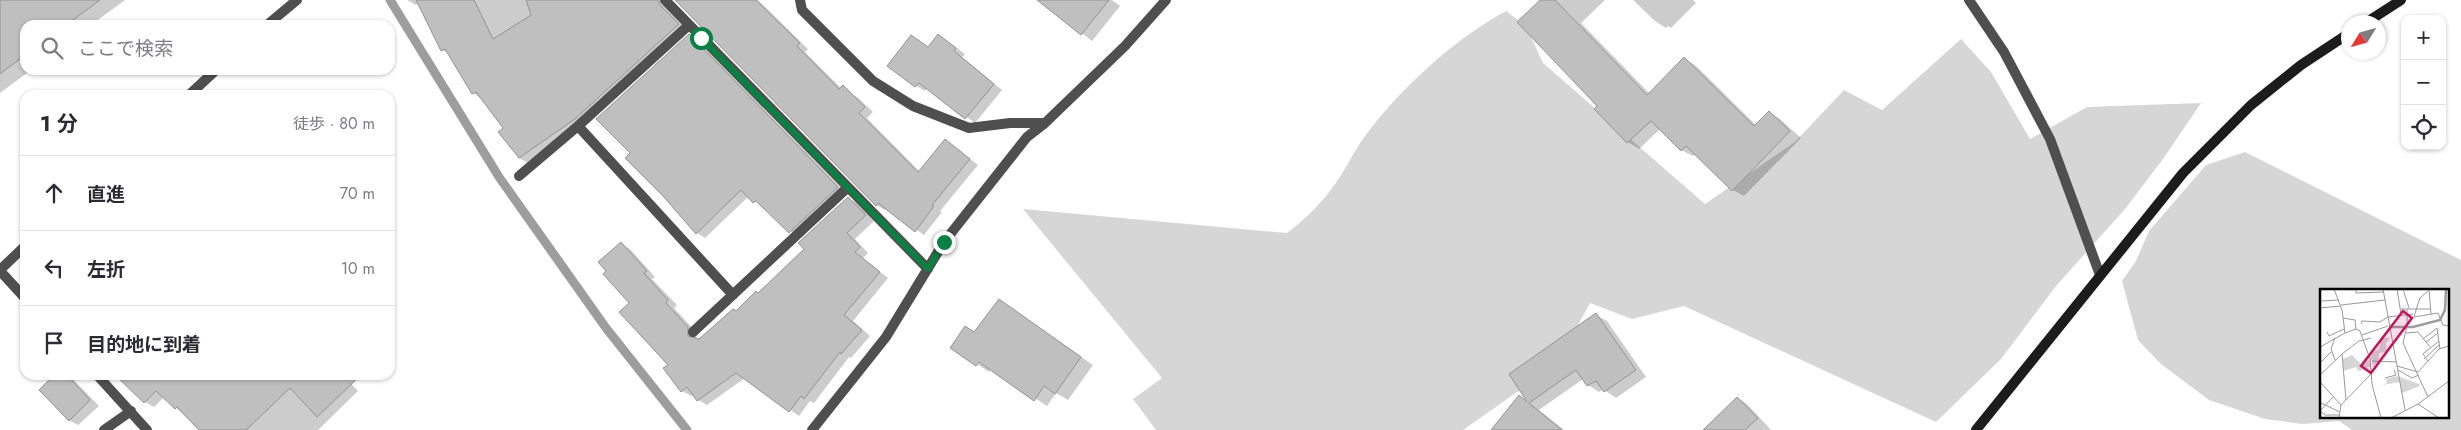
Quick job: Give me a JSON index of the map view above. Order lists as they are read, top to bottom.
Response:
{
  "north": "bottom left",
  "page": {
    "map_buttons": ["+", "−"],
    "search": "ここで検索",
    "heading": ["1 分", "徒歩 · 80 m"],
    "list": [
      ["直進", "70 m"],
      ["左折", "10 m"],
      "目的地に到着"
    ]
  }
}
